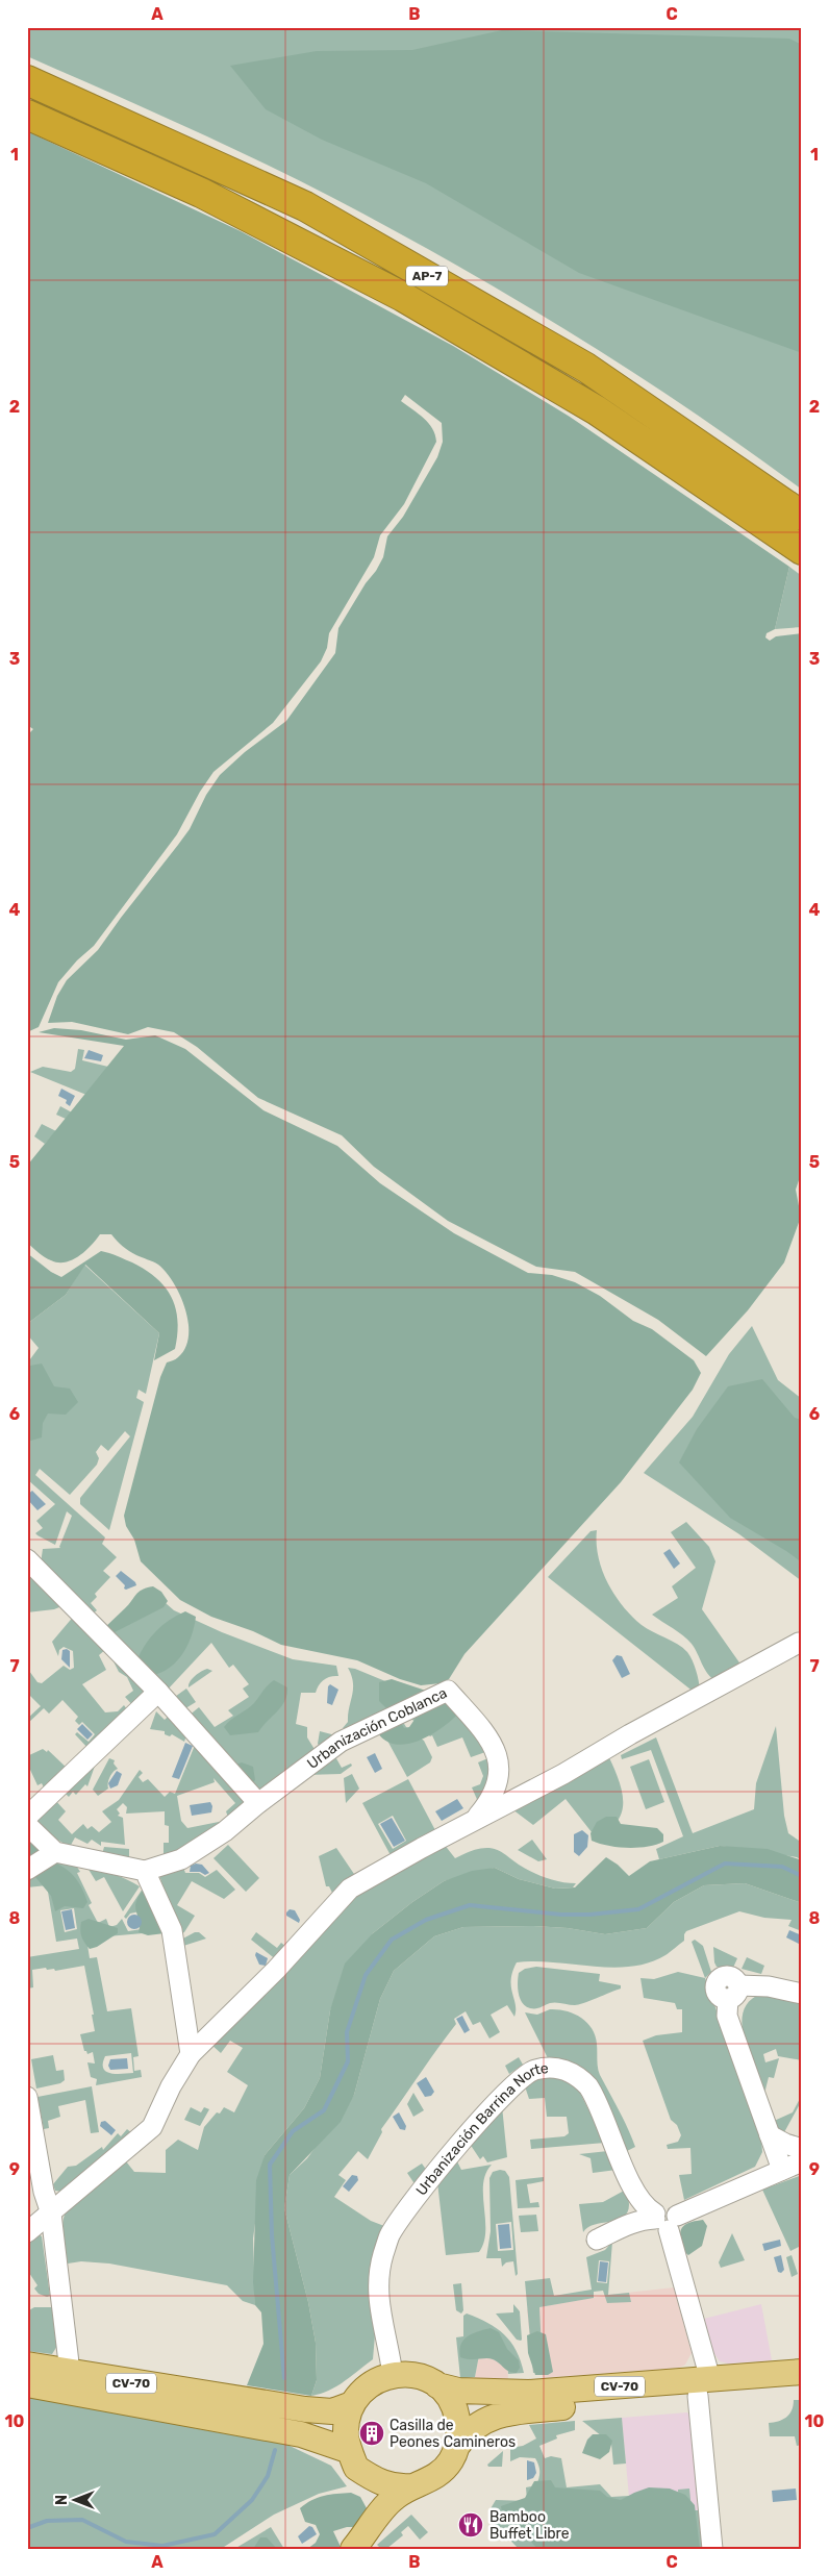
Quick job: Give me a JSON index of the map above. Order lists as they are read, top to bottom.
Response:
{
  "streets": {
    "highway": ["AP-7"],
    "main road": ["CV-70"],
    "street": ["Urbanización Coblanca", "Urbanización Barrina Norte"]
  },
  "crossings": [
    ["Urbanización Barrina Norte", "CV-70"]
  ],
  "places": {
    "building": ["Casilla de Peones Camineros"],
    "restaurant": ["Bamboo Buffet Libre"]
  },
  "north": "left",
  "grid": {
    "columns": ["A", "B", "C"],
    "rows": [
      "1",
      "2",
      "3",
      "4",
      "5",
      "6",
      "7",
      "8",
      "9",
      "10"
    ]
  }
}
